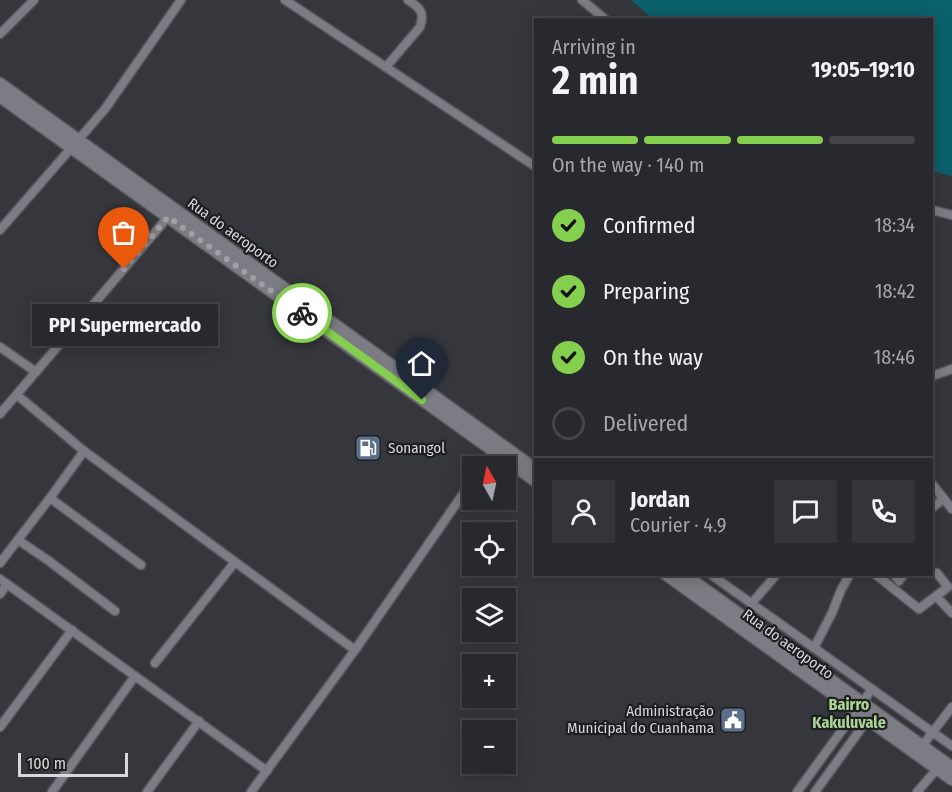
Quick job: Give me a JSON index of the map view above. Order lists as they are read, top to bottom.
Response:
{
  "streets": {
    "main road": ["Rua do aeroporto"]
  },
  "districts": ["Bairro Kakuluvale"],
  "places": {
    "other": ["PPI Supermercado"],
    "fuel station": ["Sonangol"],
    "public building": ["Administração Municipal do Cuanhama"]
  },
  "scale_bar": "100 m",
  "north": "top",
  "page": {
    "heading": ["2 min", "Arriving in", "19:05–19:10"],
    "panel": ["Jordan", "Courier · 4.9"],
    "bar": "On the way · 140 m",
    "list": [
      ["Confirmed", "18:34"],
      ["Preparing", "18:42"],
      ["On the way", "18:46"],
      "Delivered"
    ],
    "bubble": "PPI Supermercado",
    "map_buttons": ["+", "−"],
    "scale": "100 m"
  }
}
